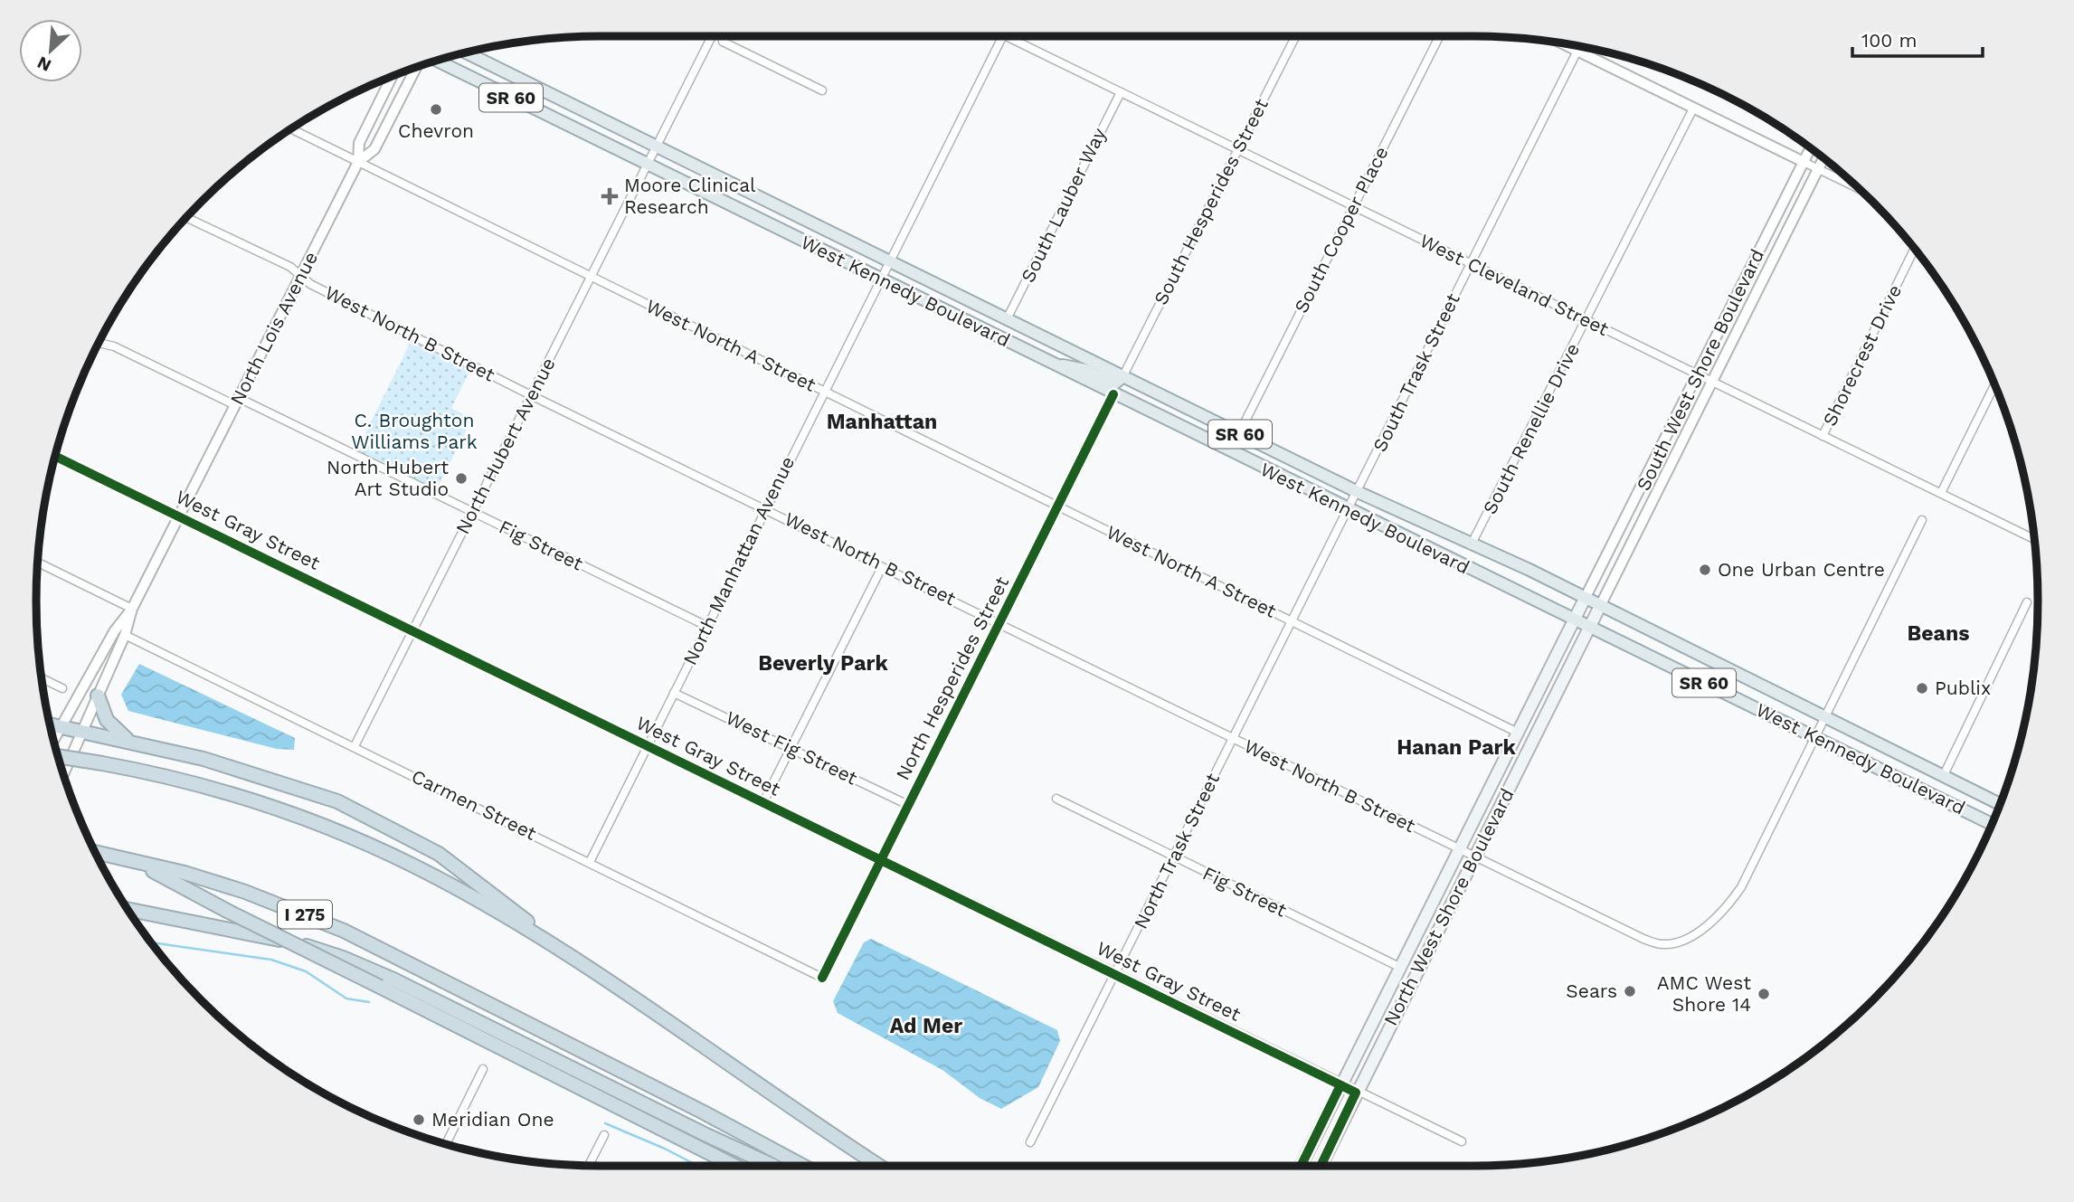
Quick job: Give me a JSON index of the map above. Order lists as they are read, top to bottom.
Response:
{
  "streets": {
    "highway": ["I 275"],
    "main road": ["SR 60", "West Kennedy Boulevard", "North West Shore Boulevard"],
    "street": [
      "South Hesperides Street",
      "South Lauber Way",
      "South Cooper Place",
      "West Cleveland Street",
      "North Lois Avenue",
      "West North B Street",
      "West North A Street",
      "Shorecrest Drive",
      "South West Shore Boulevard",
      "South Trask Street",
      "South Renellie Drive",
      "North Hubert Avenue",
      "West Gray Street",
      "Fig Street",
      "North Manhattan Avenue",
      "North Hesperides Street",
      "West Fig Street",
      "Carmen Street",
      "North Trask Street"
    ]
  },
  "crossings": [
    ["South Hesperides Street", "West Cleveland Street"],
    ["South Hesperides Street", "West Kennedy Boulevard"],
    ["South Lauber Way", "West Cleveland Street"],
    ["South Lauber Way", "West Kennedy Boulevard"],
    ["South Cooper Place", "West Cleveland Street"],
    ["South Cooper Place", "West Kennedy Boulevard"],
    ["West Cleveland Street", "Shorecrest Drive"],
    ["West Cleveland Street", "South West Shore Boulevard"],
    ["West Cleveland Street", "South Trask Street"],
    ["West Cleveland Street", "South Renellie Drive"],
    ["West Kennedy Boulevard", "West North B Street"],
    ["West Kennedy Boulevard", "South West Shore Boulevard"],
    ["West Kennedy Boulevard", "South Trask Street"],
    ["West Kennedy Boulevard", "South Renellie Drive"],
    ["West Kennedy Boulevard", "North Hubert Avenue"],
    ["West Kennedy Boulevard", "North Manhattan Avenue"],
    ["West Kennedy Boulevard", "North Hesperides Street"],
    ["West Kennedy Boulevard", "North Trask Street"],
    ["West Kennedy Boulevard", "North West Shore Boulevard"],
    ["North Lois Avenue", "West North B Street"],
    ["North Lois Avenue", "West North A Street"],
    ["North Lois Avenue", "West Gray Street"],
    ["North Lois Avenue", "Fig Street"],
    ["North Lois Avenue", "Carmen Street"],
    ["West North B Street", "North Hubert Avenue"],
    ["West North B Street", "North Manhattan Avenue"],
    ["West North B Street", "North Hesperides Street"],
    ["West North B Street", "North Trask Street"],
    ["West North B Street", "North West Shore Boulevard"],
    ["West North A Street", "North Hubert Avenue"],
    ["West North A Street", "North Manhattan Avenue"],
    ["West North A Street", "North Hesperides Street"],
    ["West North A Street", "North Trask Street"],
    ["South West Shore Boulevard", "North West Shore Boulevard"],
    ["South Trask Street", "North Trask Street"],
    ["North Hubert Avenue", "West Gray Street"],
    ["North Hubert Avenue", "Fig Street"],
    ["North Hubert Avenue", "Carmen Street"],
    ["West Gray Street", "North Manhattan Avenue"],
    ["West Gray Street", "North Hesperides Street"],
    ["West Gray Street", "North Trask Street"],
    ["West Gray Street", "North West Shore Boulevard"],
    ["Fig Street", "North Manhattan Avenue"],
    ["Fig Street", "North Trask Street"],
    ["North Manhattan Avenue", "West Fig Street"],
    ["North Manhattan Avenue", "Carmen Street"],
    ["North Hesperides Street", "West Fig Street"],
    ["North Hesperides Street", "Carmen Street"]
  ],
  "districts": [
    "Manhattan",
    "Beans",
    "Beverly Park",
    "Hanan Park",
    "Ad Mer"
  ],
  "parks": ["C. Broughton Williams Park"],
  "places": {
    "other": [
      "Chevron",
      "North Hubert Art Studio",
      "One Urban Centre",
      "Publix",
      "Sears",
      "AMC West Shore 14",
      "Meridian One"
    ],
    "health": ["Moore Clinical Research"]
  },
  "scale_bar": "100 m",
  "north": "bottom left"
}
